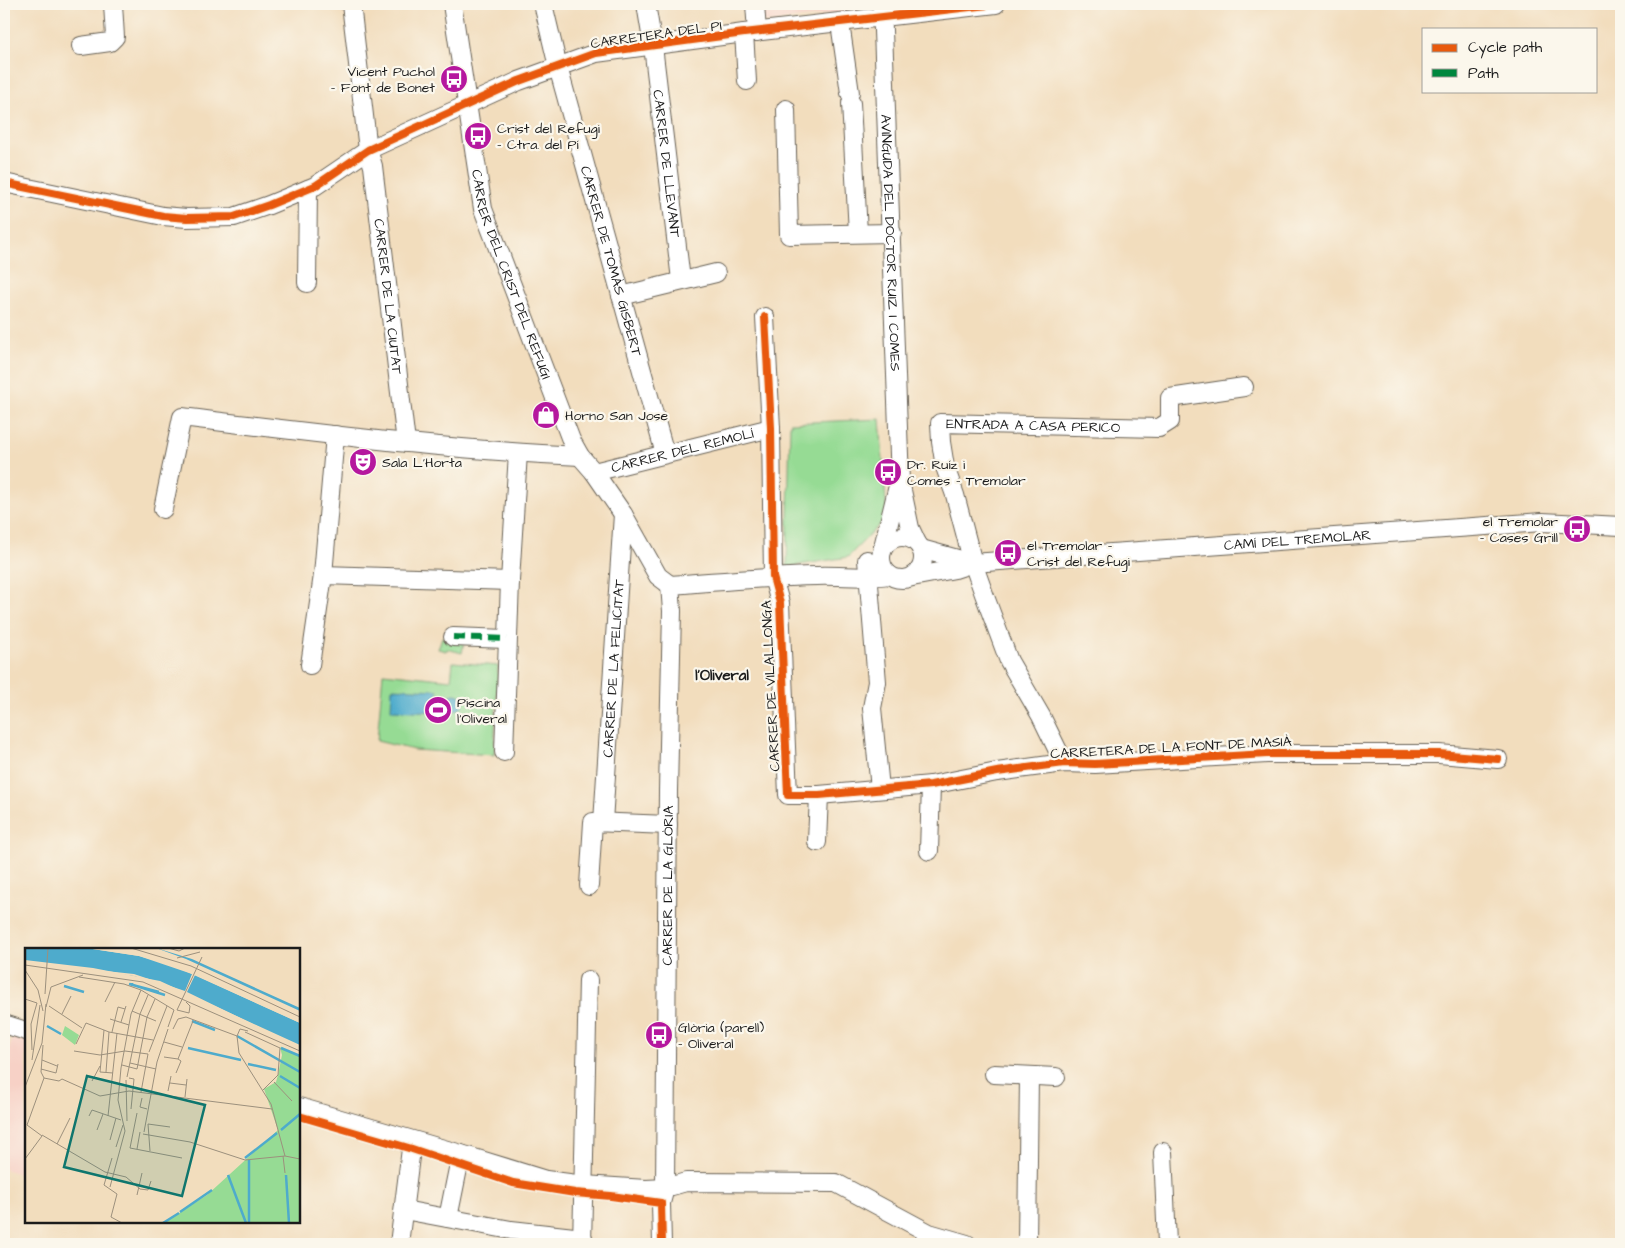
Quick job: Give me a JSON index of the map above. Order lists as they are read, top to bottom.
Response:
{
  "streets": {
    "street": [
      "CARRETERA DEL PI",
      "CARRER DE LLEVANT",
      "AVINGUDA DEL DOCTOR RUIZ I COMES",
      "CARRER DE TOMÀS GISBERT",
      "CARRER DEL CRIST DEL REFUGI",
      "CARRER DE LA CIUTAT",
      "ENTRADA A CASA PERICO",
      "CARRER DEL REMOLÍ",
      "CAMÍ DEL TREMOLAR",
      "CARRER DE LA FELICITAT",
      "CARRER DE VILALLONGA",
      "CARRETERA DE LA FONT DE MASIÀ",
      "CARRER DE LA GLÒRIA"
    ]
  },
  "crossings": [
    ["CARRETERA DEL PI", "CARRER DE LLEVANT"],
    ["CARRETERA DEL PI", "AVINGUDA DEL DOCTOR RUIZ I COMES"],
    ["CARRETERA DEL PI", "CARRER DE TOMÀS GISBERT"],
    ["CARRETERA DEL PI", "CARRER DEL CRIST DEL REFUGI"],
    ["CARRETERA DEL PI", "CARRER DE LA CIUTAT"],
    ["AVINGUDA DEL DOCTOR RUIZ I COMES", "CAMÍ DEL TREMOLAR"],
    ["AVINGUDA DEL DOCTOR RUIZ I COMES", "CARRETERA DE LA FONT DE MASIÀ"],
    ["CARRER DE TOMÀS GISBERT", "CARRER DEL REMOLÍ"],
    ["CARRER DEL CRIST DEL REFUGI", "CARRER DEL REMOLÍ"],
    ["CARRER DEL CRIST DEL REFUGI", "CARRER DE LA FELICITAT"],
    ["CARRER DEL CRIST DEL REFUGI", "CARRER DE LA GLÒRIA"],
    ["ENTRADA A CASA PERICO", "CAMÍ DEL TREMOLAR"],
    ["CARRER DEL REMOLÍ", "CARRER DE VILALLONGA"],
    ["CARRER DE VILALLONGA", "CARRETERA DE LA FONT DE MASIÀ"]
  ],
  "districts": ["l'Oliveral"],
  "places": {
    "bus stop": [
      "Vicent Puchol - Font de Bonet",
      "Crist del Refugi - Ctra. del Pí",
      "Dr. Ruíz i Comes - Tremolar",
      "el Tremolar - Cases Grill",
      "el Tremolar - Crist del Refugi",
      "Glòria (parell) - Oliveral"
    ],
    "shop": ["Horno San Jose"],
    "theatre": ["Sala L'Horta"],
    "sports": ["Piscina l'Oliveral"]
  },
  "legend": ["Cycle path", "Path"]
}
